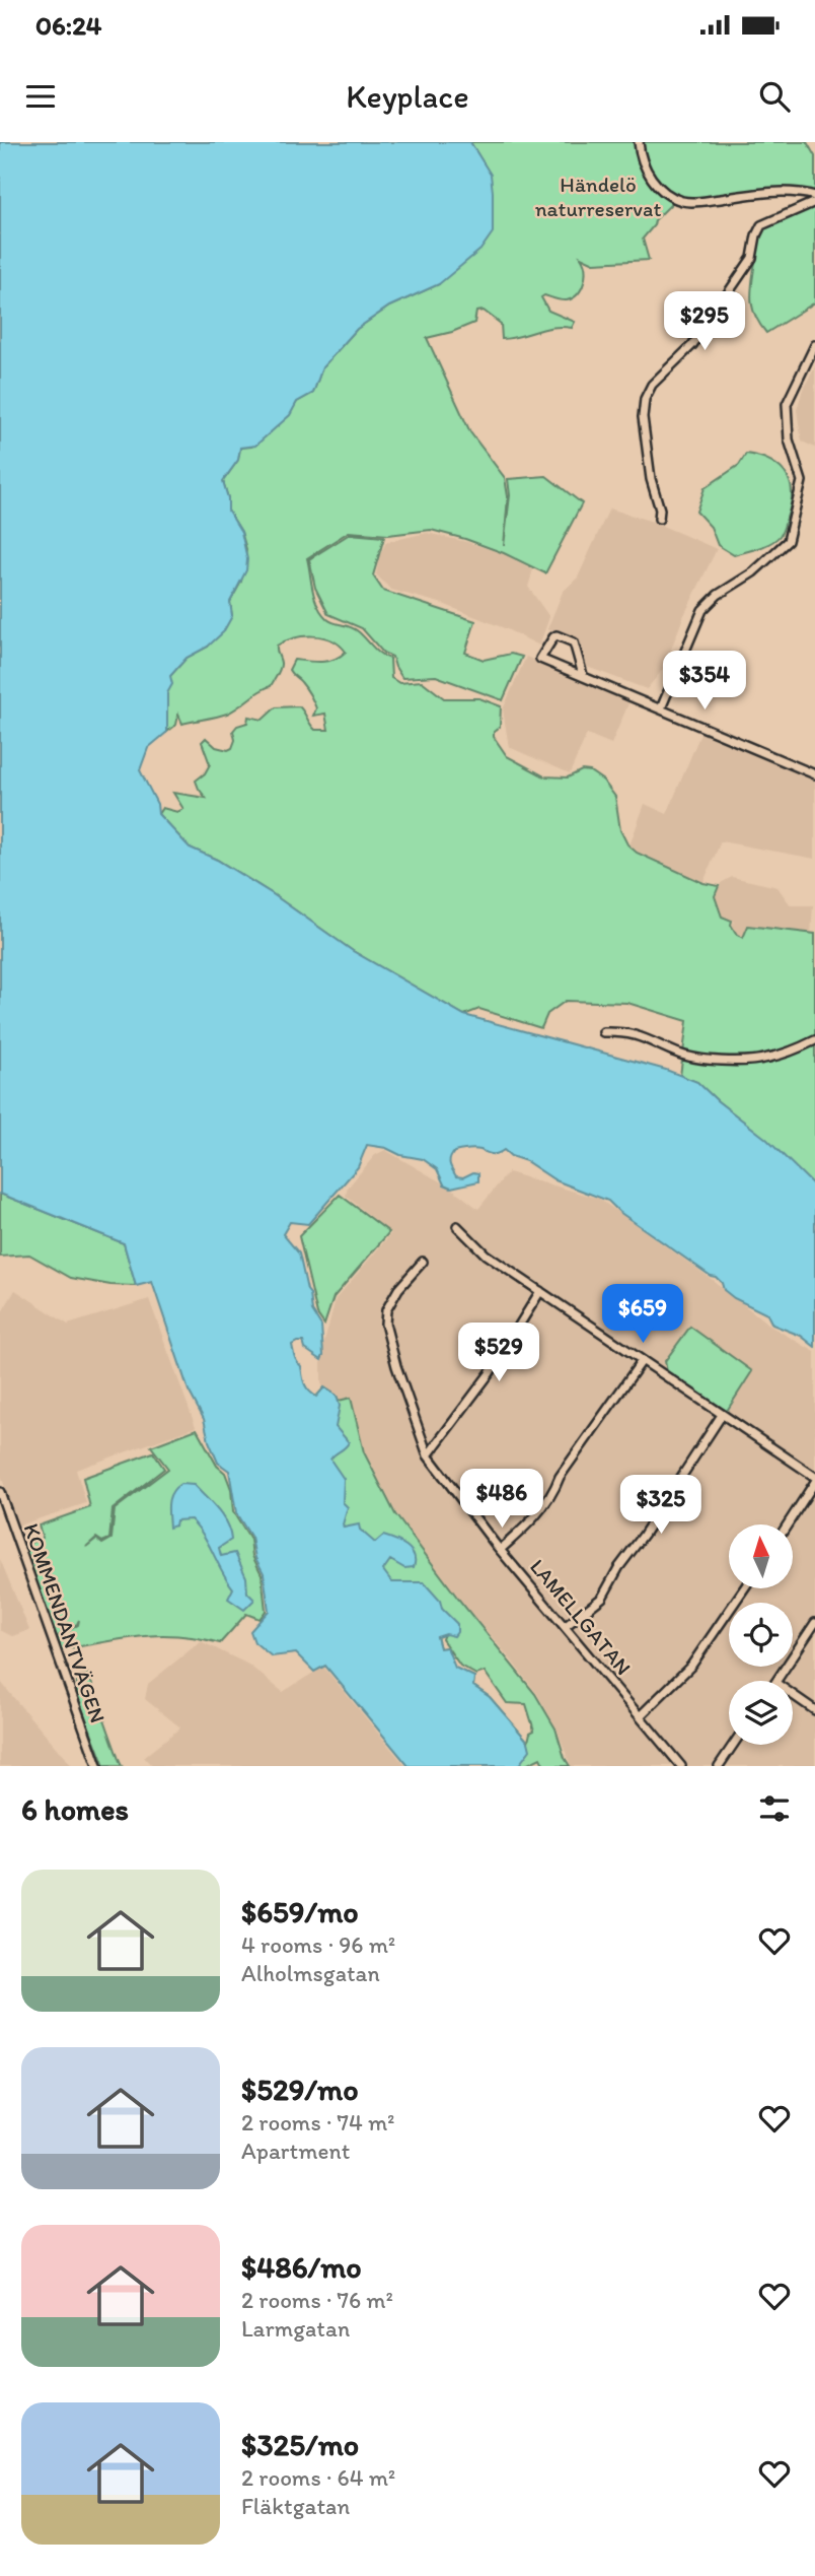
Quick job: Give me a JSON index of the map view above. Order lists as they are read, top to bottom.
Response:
{
  "streets": {
    "street": ["LAMELLGATAN", "KOMMENDANTVÄGEN"]
  },
  "parks": ["Händelö naturreservat"],
  "north": "top",
  "page": {
    "status": "06:24",
    "header": "Keyplace",
    "price": [
      "$295",
      "$354",
      "$659",
      "$529",
      "$486",
      "$325"
    ],
    "heading": "6 homes",
    "list": [
      {
        "name": "$659/mo",
        "note": "4 rooms · 96 m² · Alholmsgatan"
      },
      {
        "name": "$529/mo",
        "note": "2 rooms · 74 m² · Apartment"
      },
      {
        "name": "$486/mo",
        "note": "2 rooms · 76 m² · Larmgatan"
      },
      {
        "name": "$325/mo",
        "note": "2 rooms · 64 m² · Fläktgatan"
      }
    ]
  }
}
